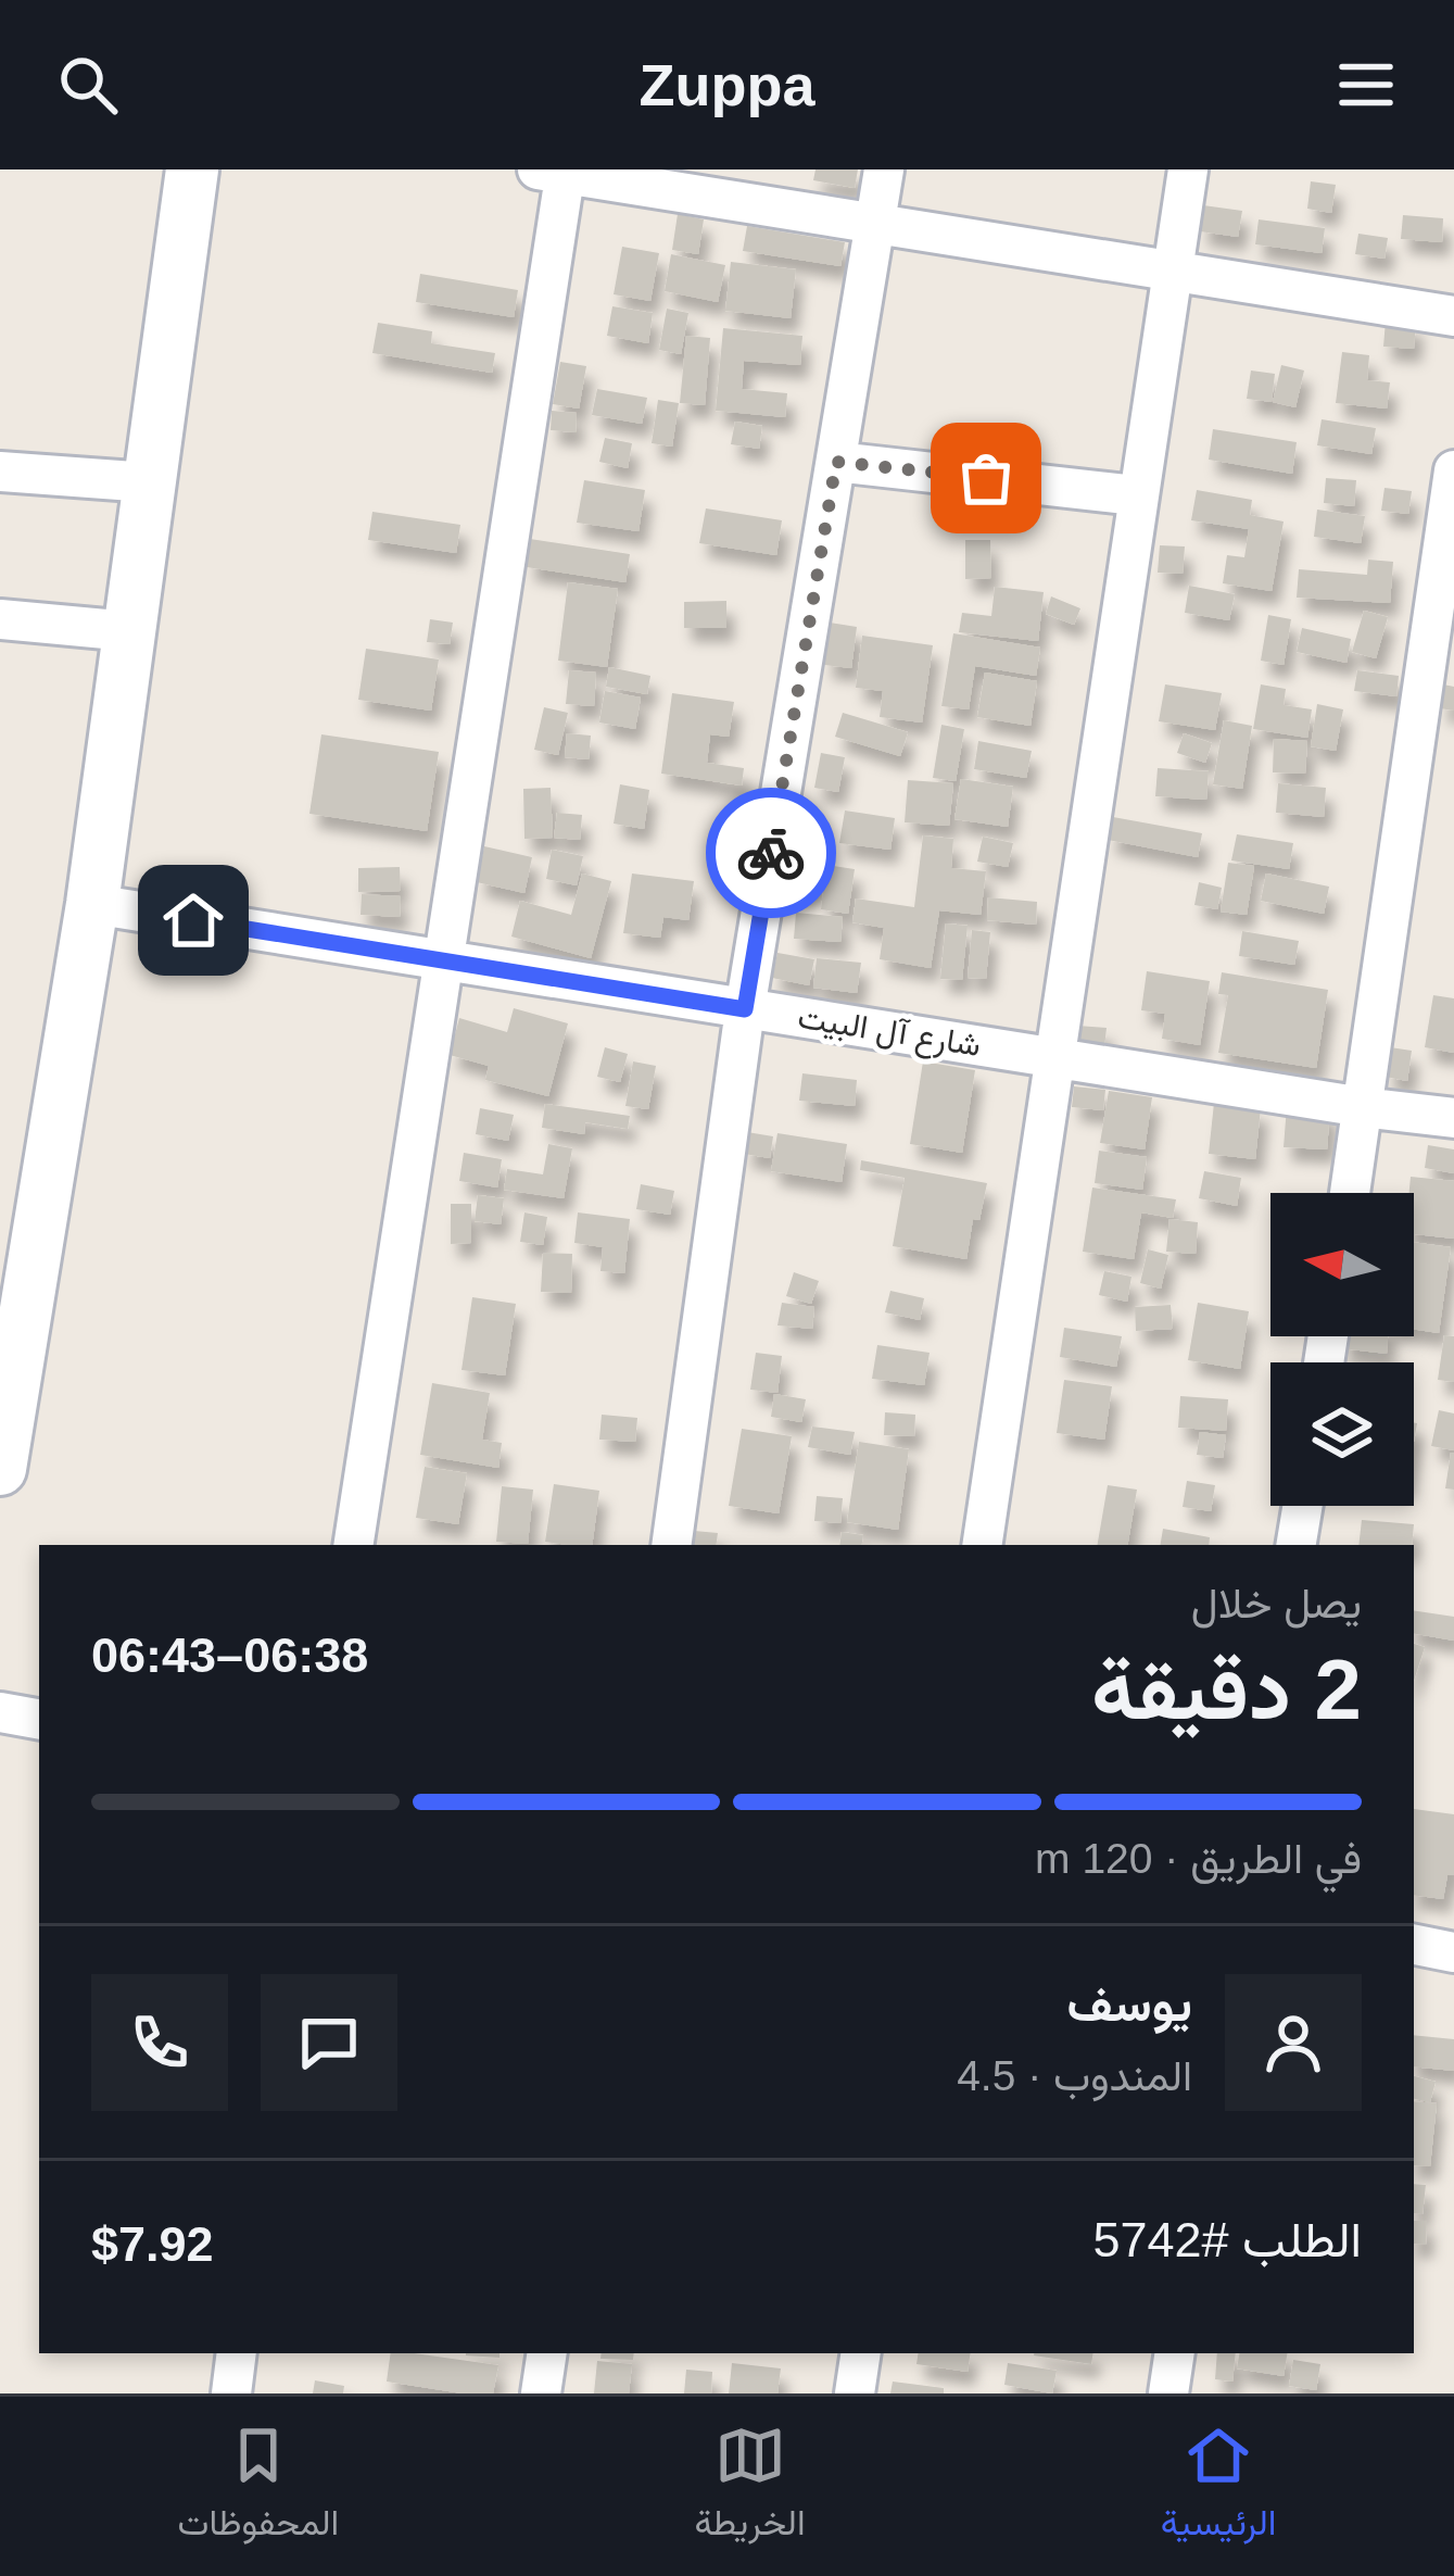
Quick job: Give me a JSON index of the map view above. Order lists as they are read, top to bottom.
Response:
{
  "streets": {
    "street": ["شارع آل البيت"]
  },
  "north": "left",
  "page": {
    "header": "Zuppa",
    "heading": ["2 دقيقة", "يصل خلال", "06:38–06:43"],
    "panel": [
      "يوسف",
      "المندوب · 4.5",
      "الطلب #5742",
      "$7.92"
    ],
    "bar": "في الطريق · 120 m",
    "tabs": ["الرئيسية", "الخريطة", "المحفوظات"]
  }
}
